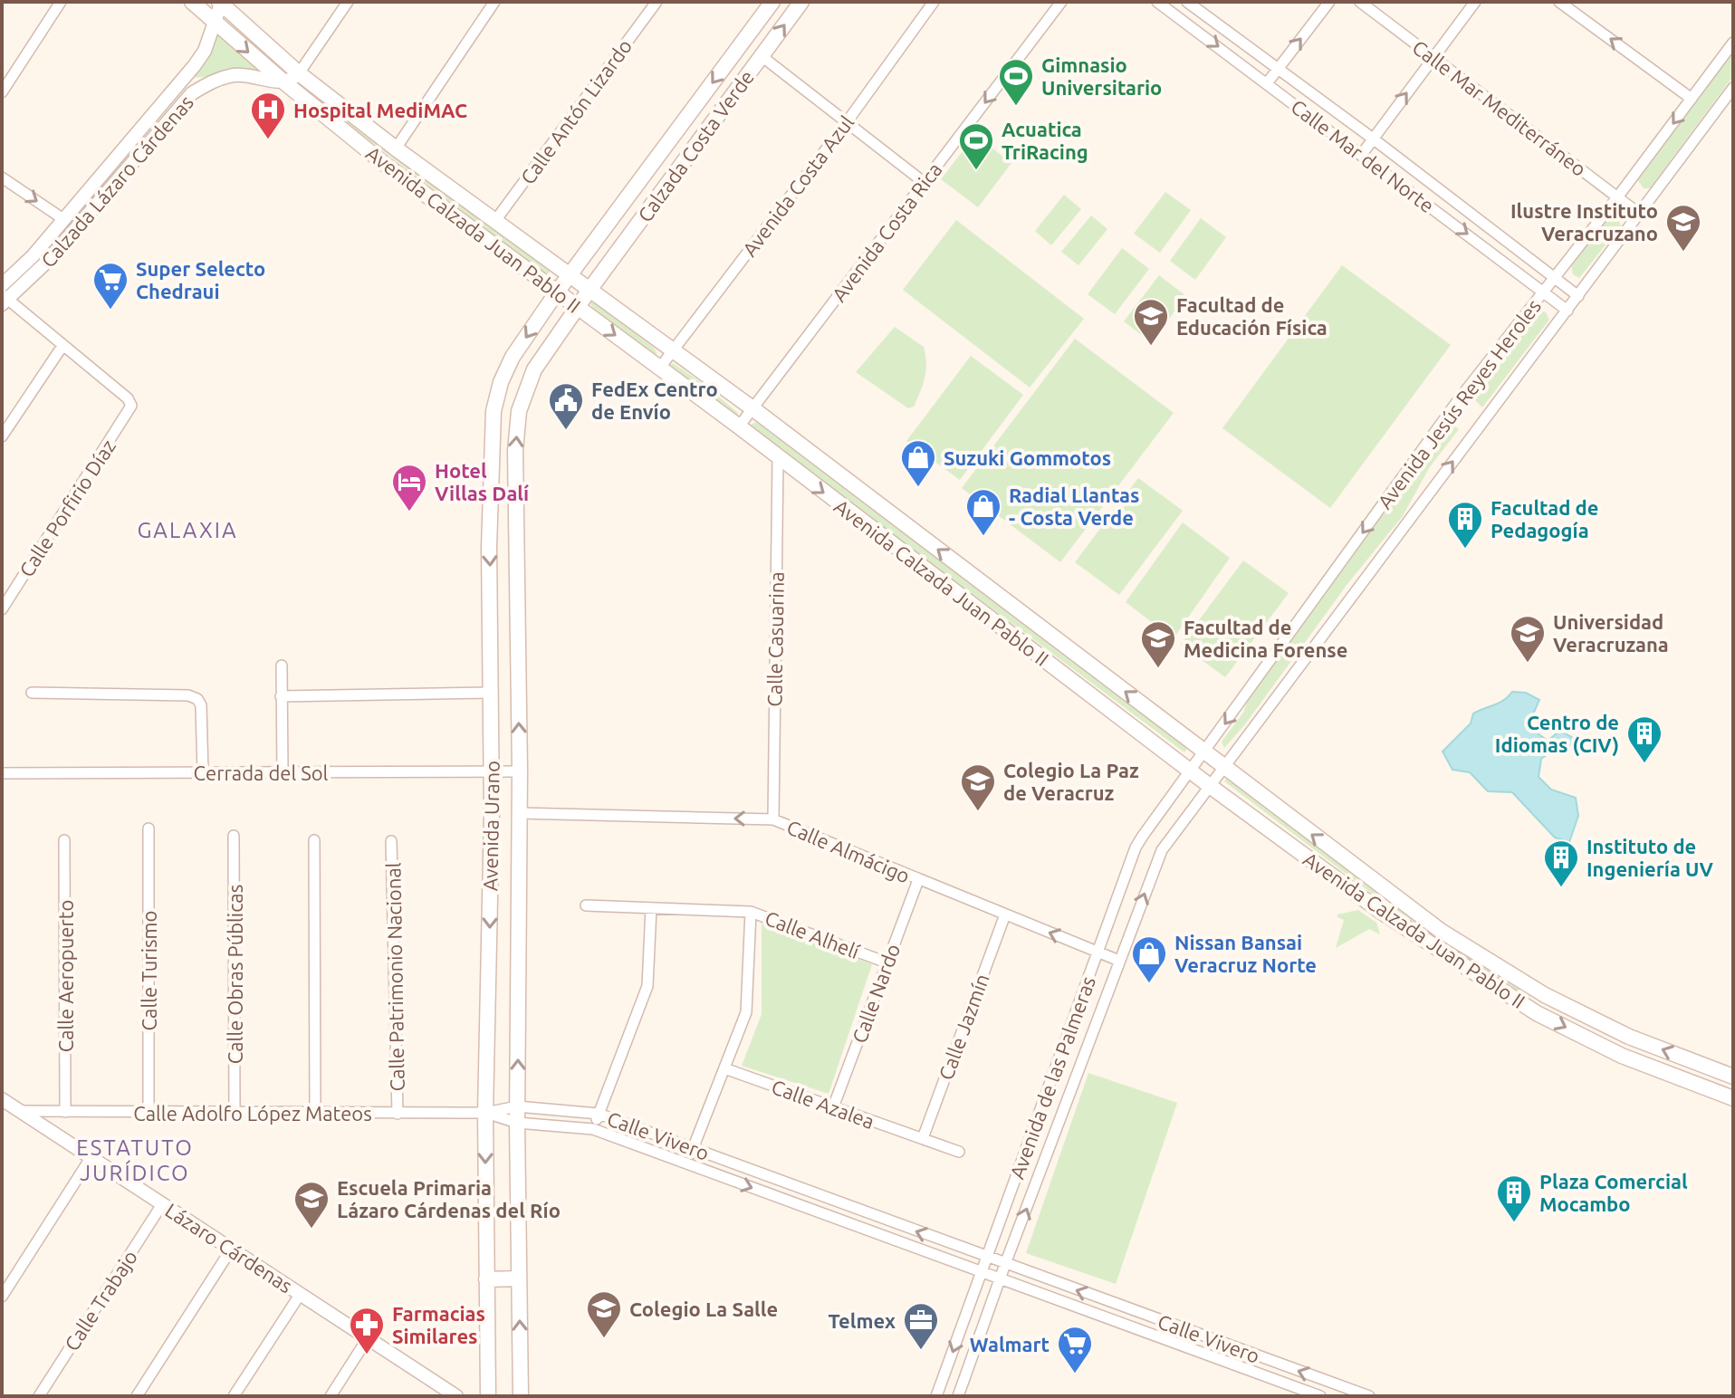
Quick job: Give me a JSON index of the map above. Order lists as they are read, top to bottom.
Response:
{
  "streets": {
    "main road": ["Calzada Costa Verde", "Avenida Calzada Juan Pablo II", "Avenida Urano"],
    "street": [
      "Calle Mar Mediterráneo",
      "Calle Antón Lizardo",
      "Calle Mar del Norte",
      "Calzada Lázaro Cárdenas",
      "Avenida Costa Azul",
      "Avenida Costa Rica",
      "Avenida Jesús Reyes Heroles",
      "Calle Porfirio Díaz",
      "Calle Casuarina",
      "Cerrada del Sol",
      "Calle Almácigo",
      "Calle Alhelí",
      "Calle Turismo",
      "Calle Obras Públicas",
      "Calle Aeropuerto",
      "Calle Patrimonio Nacional",
      "Calle Nardo",
      "Calle Jazmín",
      "Avenida de las Palmeras",
      "Calle Azalea",
      "Calle Adolfo López Mateos",
      "Calle Vivero",
      "Lázaro Cárdenas",
      "Calle Trabajo"
    ]
  },
  "crossings": [
    ["Calle Mar Mediterráneo", "Avenida Jesús Reyes Heroles"],
    ["Calle Antón Lizardo", "Avenida Calzada Juan Pablo II"],
    ["Calzada Costa Verde", "Avenida Calzada Juan Pablo II"],
    ["Calzada Costa Verde", "Avenida Urano"],
    ["Calle Mar del Norte", "Avenida Jesús Reyes Heroles"],
    ["Calzada Lázaro Cárdenas", "Avenida Calzada Juan Pablo II"],
    ["Avenida Costa Azul", "Avenida Calzada Juan Pablo II"],
    ["Avenida Calzada Juan Pablo II", "Avenida Costa Rica"],
    ["Avenida Calzada Juan Pablo II", "Avenida Jesús Reyes Heroles"],
    ["Avenida Calzada Juan Pablo II", "Calle Casuarina"],
    ["Avenida Calzada Juan Pablo II", "Avenida Urano"],
    ["Avenida Calzada Juan Pablo II", "Avenida de las Palmeras"],
    ["Avenida Jesús Reyes Heroles", "Avenida de las Palmeras"],
    ["Calle Casuarina", "Calle Almácigo"],
    ["Cerrada del Sol", "Avenida Urano"],
    ["Avenida Urano", "Calle Almácigo"],
    ["Avenida Urano", "Calle Adolfo López Mateos"],
    ["Avenida Urano", "Calle Vivero"],
    ["Calle Almácigo", "Calle Nardo"],
    ["Calle Almácigo", "Calle Jazmín"],
    ["Calle Almácigo", "Avenida de las Palmeras"],
    ["Calle Alhelí", "Calle Nardo"],
    ["Calle Turismo", "Calle Adolfo López Mateos"],
    ["Calle Obras Públicas", "Calle Adolfo López Mateos"],
    ["Calle Aeropuerto", "Calle Adolfo López Mateos"],
    ["Calle Patrimonio Nacional", "Calle Adolfo López Mateos"],
    ["Calle Nardo", "Calle Azalea"],
    ["Calle Jazmín", "Calle Azalea"],
    ["Avenida de las Palmeras", "Calle Vivero"],
    ["Calle Adolfo López Mateos", "Calle Vivero"],
    ["Calle Adolfo López Mateos", "Lázaro Cárdenas"],
    ["Lázaro Cárdenas", "Calle Trabajo"]
  ],
  "one_way": ["Avenida Costa Rica", "Calle Almácigo"],
  "districts": ["GALAXIA", "ESTATUTO JURÍDICO"],
  "places": {
    "sports": ["Gimnasio Universitario", "Acuatica TriRacing"],
    "hospital": ["Hospital MediMAC"],
    "school or university": [
      "Ilustre Instituto Veracruzano",
      "Facultad de Educación Física",
      "Universidad Veracruzana",
      "Facultad de Medicina Forense",
      "Colegio La Paz de Veracruz",
      "Escuela Primaria Lázaro Cárdenas del Río",
      "Colegio La Salle"
    ],
    "supermarket": ["Super Selecto Chedraui", "Walmart"],
    "public building": ["FedEx Centro de Envío"],
    "shop": ["Suzuki Gommotos", "Radial Llantas - Costa Verde", "Nissan Bansai Veracruz Norte"],
    "hotel": ["Hotel Villas Dalí"],
    "building": [
      "Facultad de Pedagogía",
      "Centro de Idiomas (CIV)",
      "Instituto de Ingeniería UV",
      "Plaza Comercial Mocambo"
    ],
    "office": ["Telmex"],
    "pharmacy": ["Farmacias Similares"]
  }
}
